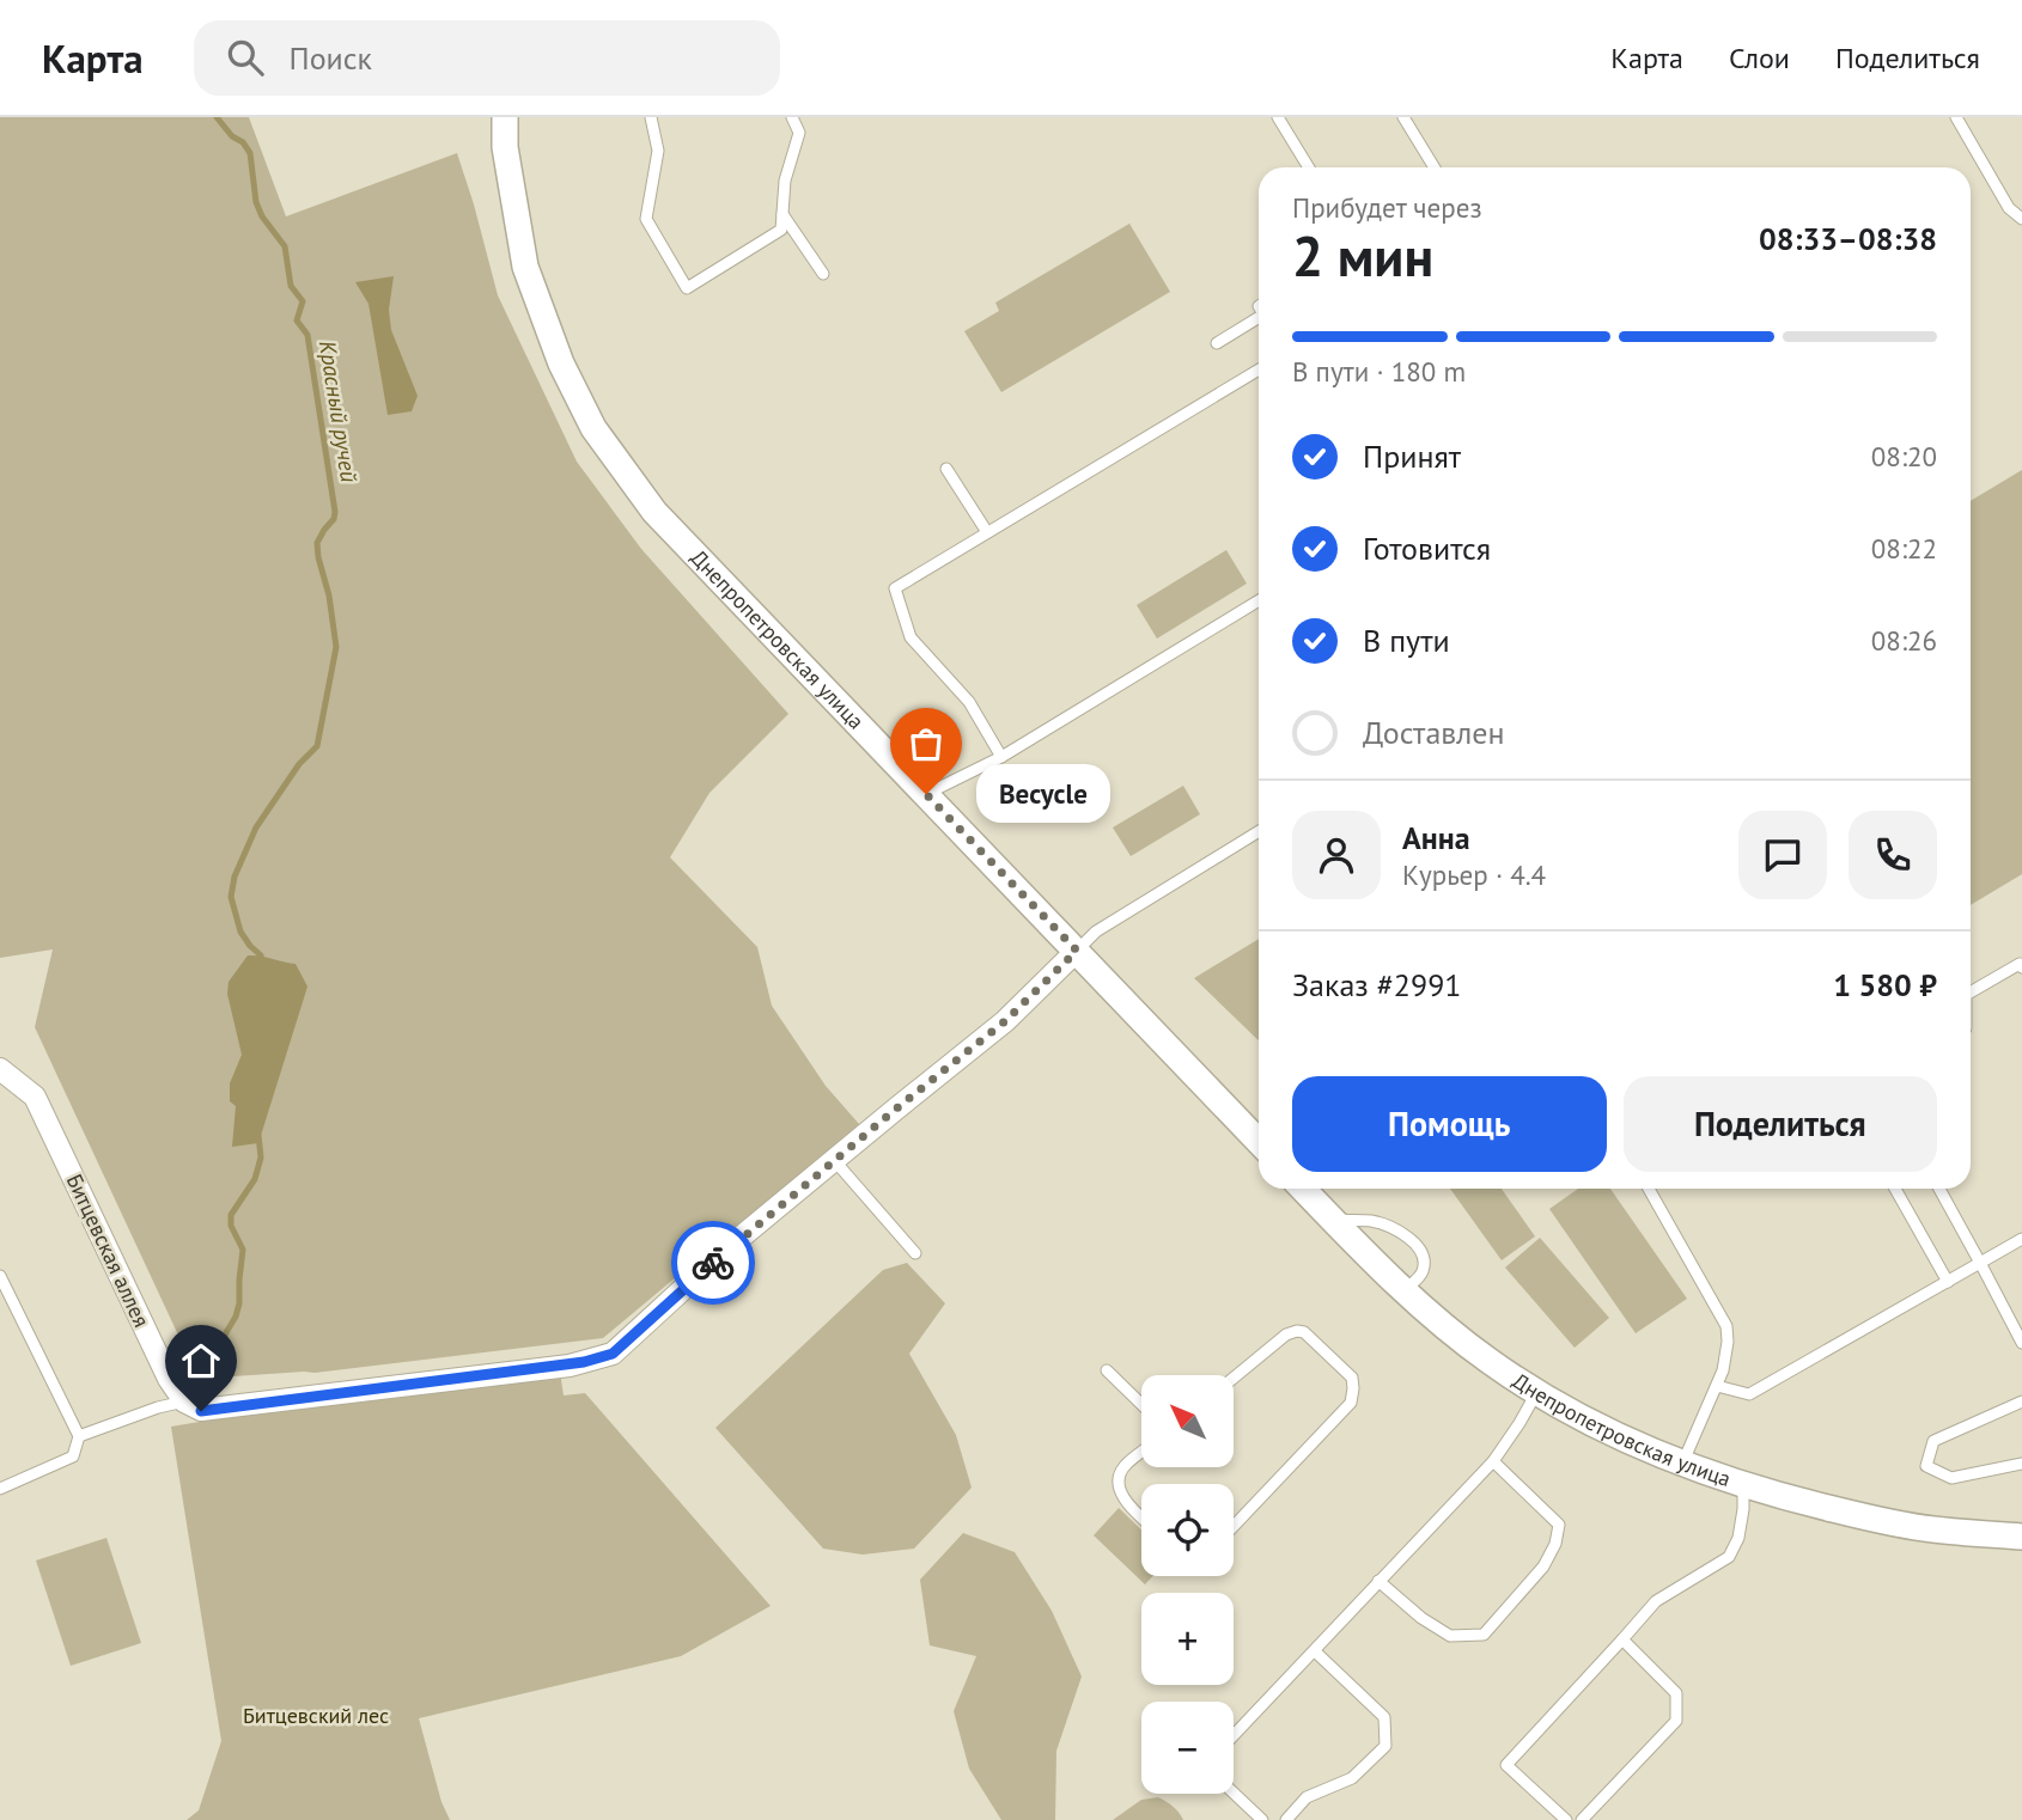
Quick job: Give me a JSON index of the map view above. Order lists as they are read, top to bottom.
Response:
{
  "streets": {
    "street": ["Днепропетровская улица", "Битцевская аллея"]
  },
  "water": ["Красный ручей"],
  "parks": ["Битцевский лес"],
  "places": ["Becycle"],
  "north": "top left",
  "page": {
    "header": "Карта",
    "search": "Поиск",
    "nav": ["Карта", "Слои", "Поделиться"],
    "heading": ["2 мин", "Прибудет через", "08:33–08:38"],
    "panel": [
      "Анна",
      "Курьер · 4.4",
      "Заказ #2991",
      "1 580 ₽"
    ],
    "bar": "В пути · 180 m",
    "list": [
      ["Принят", "08:20"],
      ["Готовится", "08:22"],
      ["В пути", "08:26"],
      "Доставлен"
    ],
    "bubble": "Becycle",
    "buttons": ["Помощь", "Поделиться"],
    "map_buttons": ["+", "−"]
  }
}
